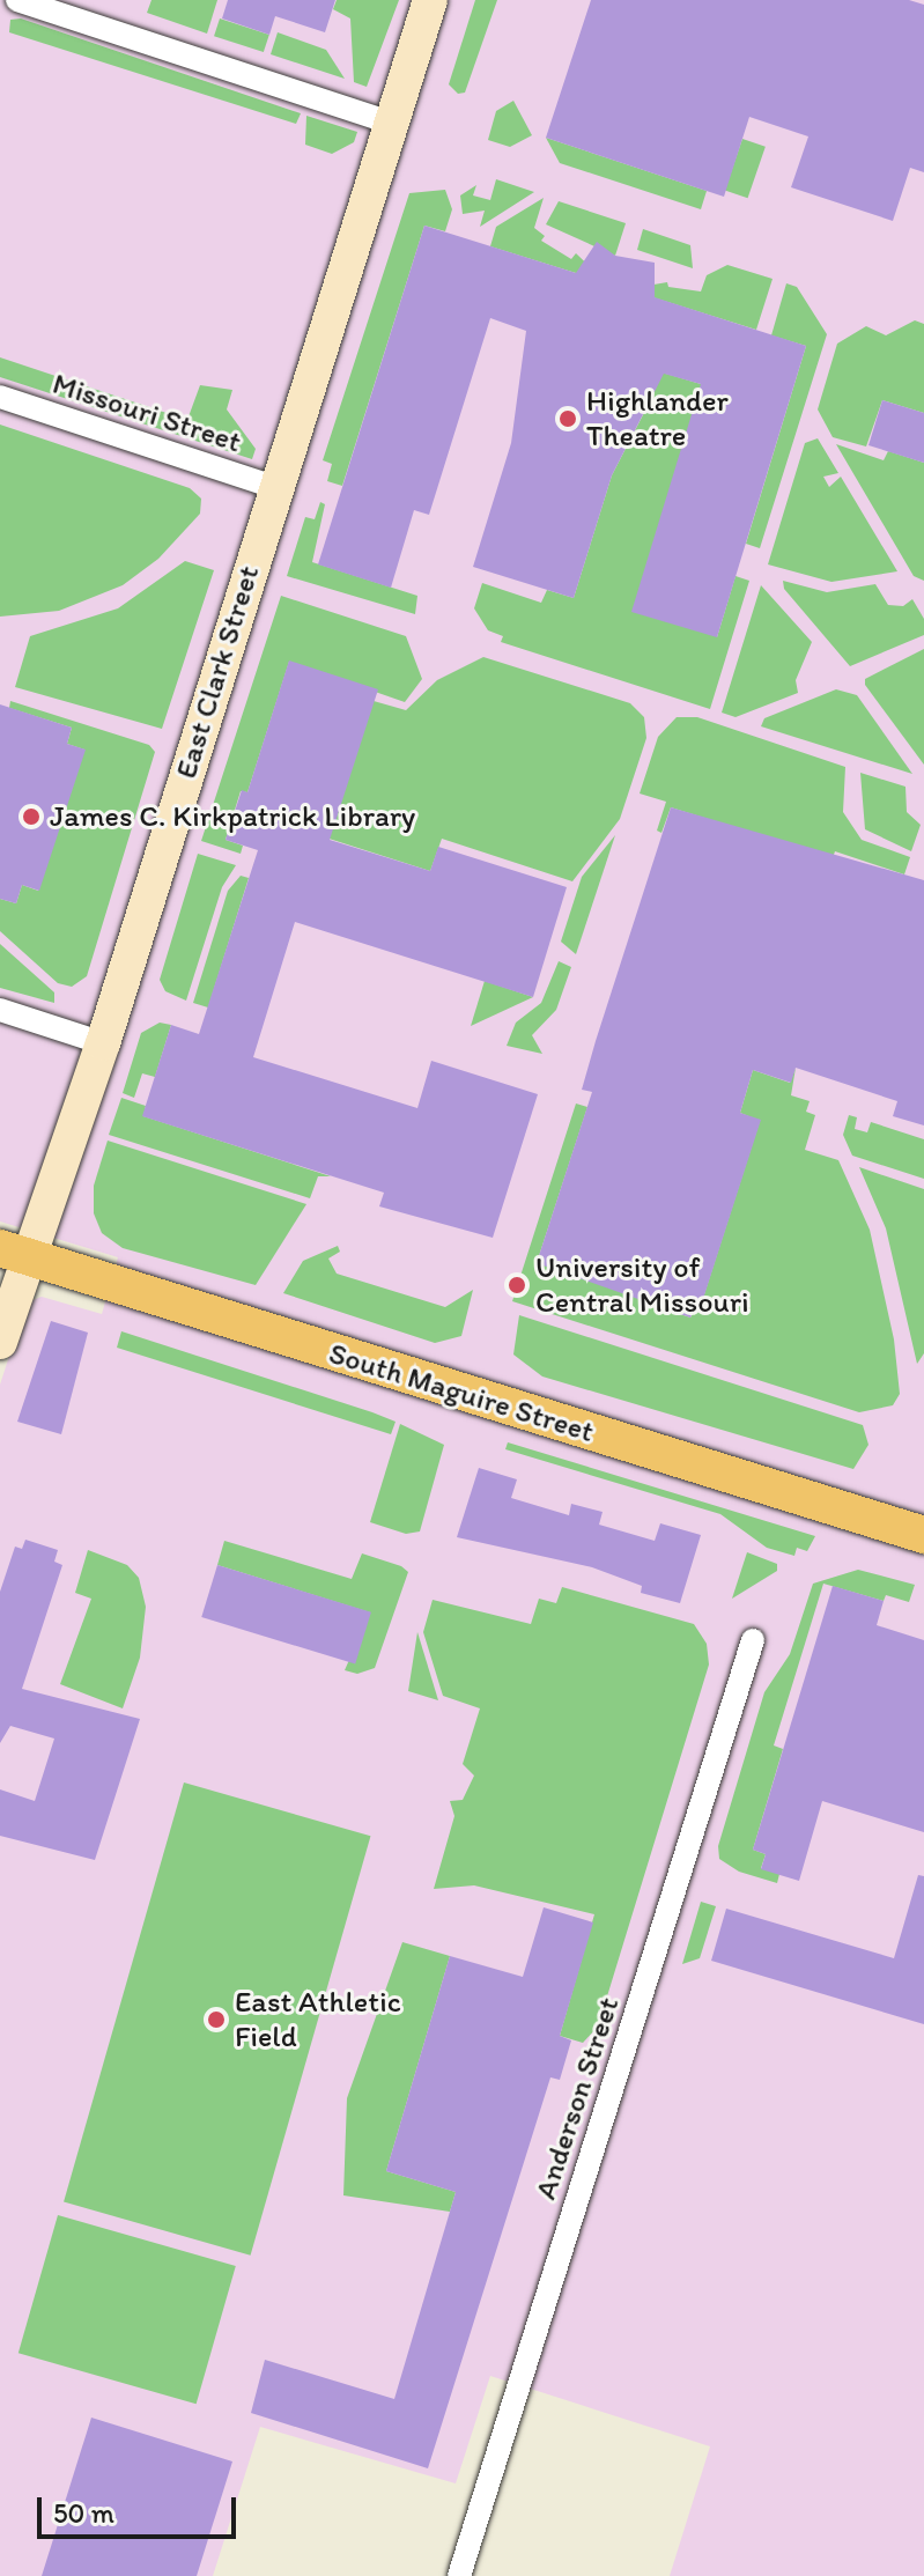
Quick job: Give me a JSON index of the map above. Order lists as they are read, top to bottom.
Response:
{
  "streets": {
    "main road": ["South Maguire Street"],
    "street": ["Missouri Street", "East Clark Street", "Anderson Street"]
  },
  "crossings": [
    ["Missouri Street", "East Clark Street"],
    ["East Clark Street", "South Maguire Street"]
  ],
  "places": [
    "Highlander Theatre",
    "James C. Kirkpatrick Library",
    "University of Central Missouri",
    "East Athletic Field"
  ],
  "scale_bar": "50 m"
}
